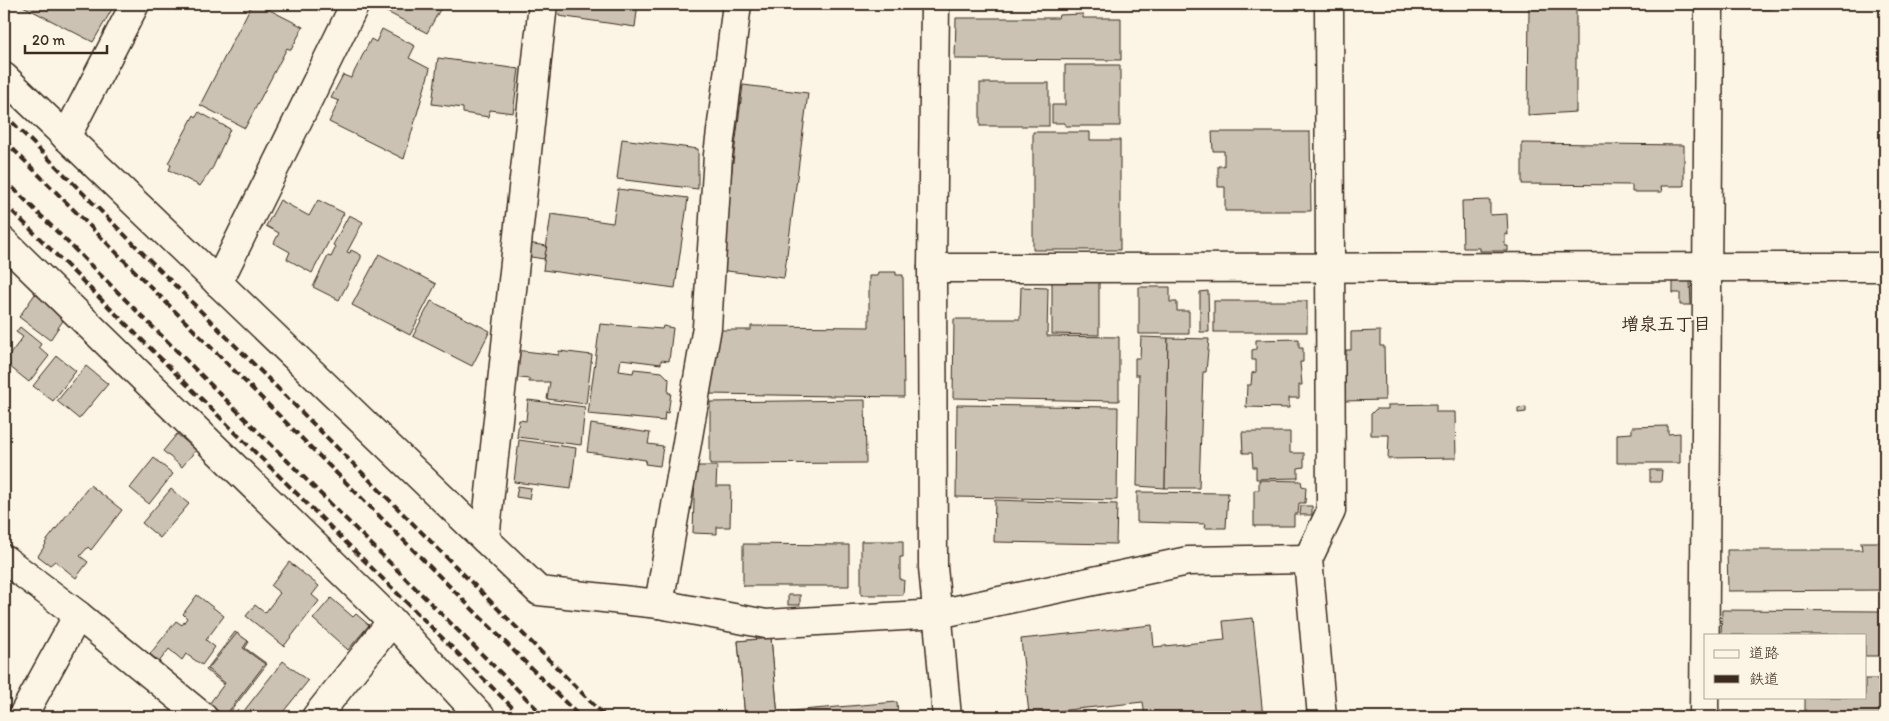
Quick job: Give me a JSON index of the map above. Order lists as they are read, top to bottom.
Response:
{
  "districts": ["増泉五丁目"],
  "legend": ["道路", "鉄道"],
  "scale_bar": "20 m"
}
